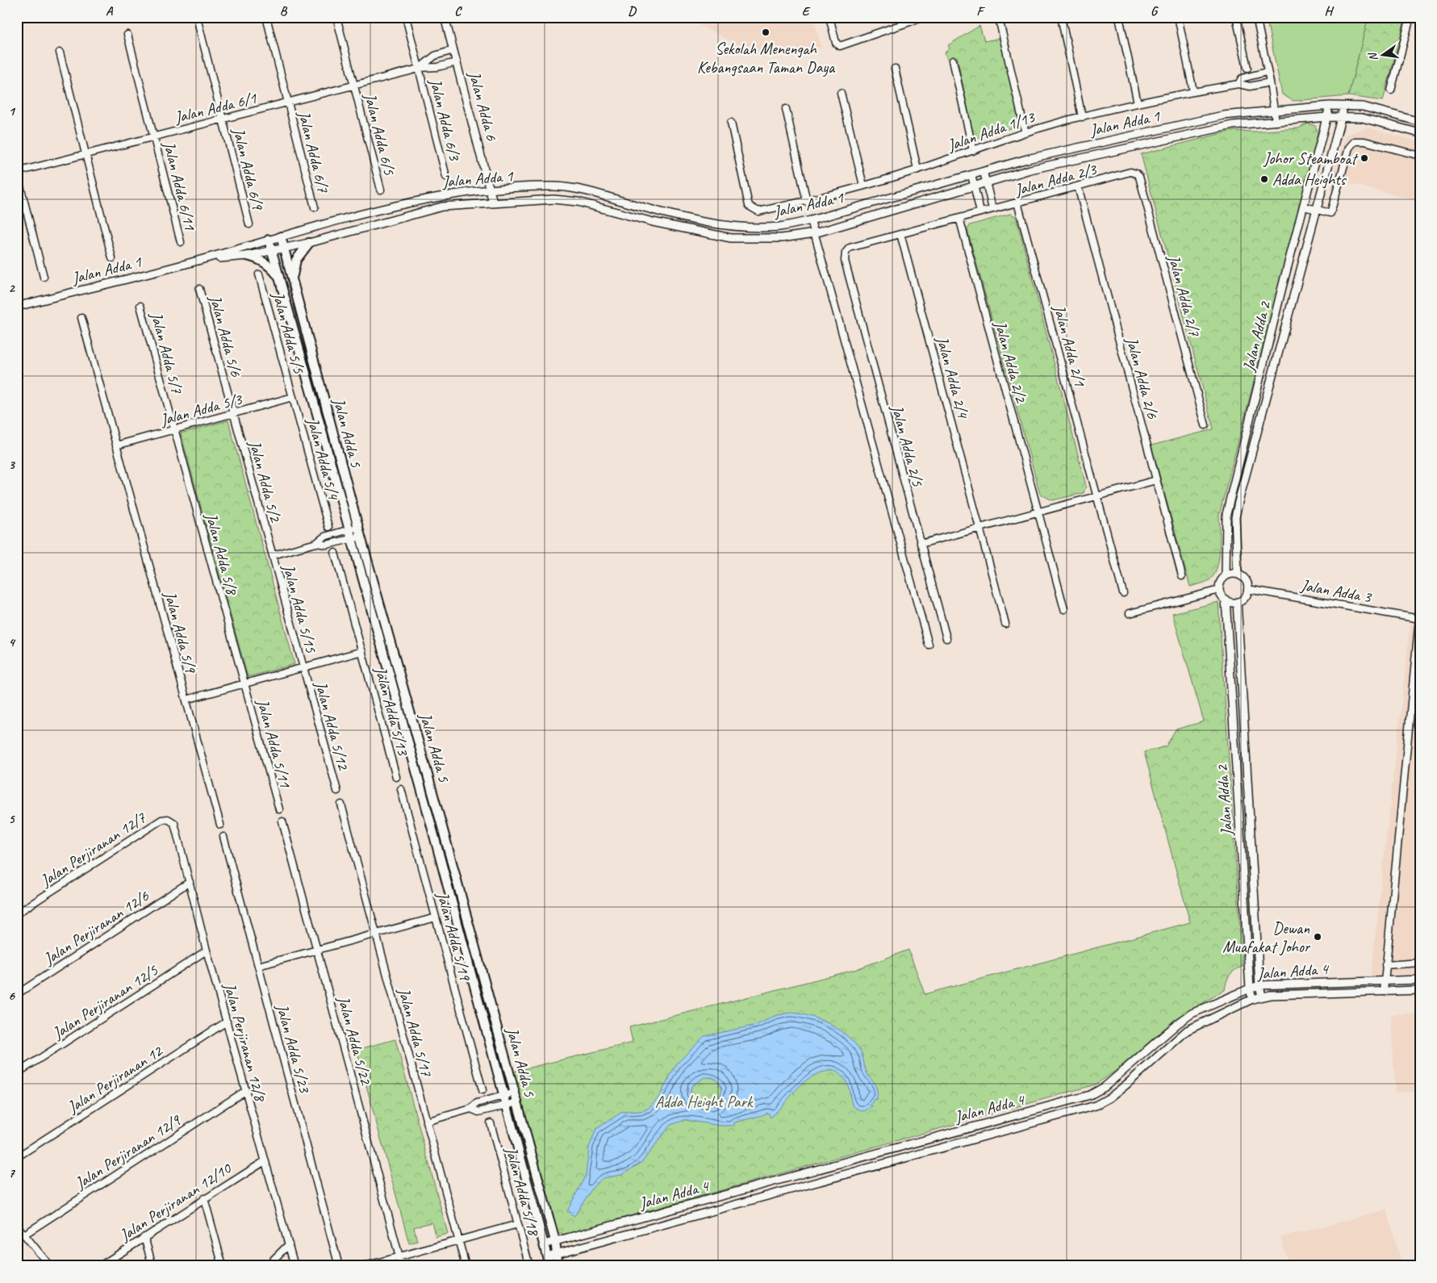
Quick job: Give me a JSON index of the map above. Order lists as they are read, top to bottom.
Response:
{
  "streets": {
    "main road": ["Jalan Adda 5"],
    "street": [
      "Jalan Adda 6",
      "Jalan Adda 6/1",
      "Jalan Adda 6/3",
      "Jalan Adda 1",
      "Jalan Adda 1/13",
      "Jalan Adda 6/5",
      "Jalan Adda 6/7",
      "Jalan Adda 6/9",
      "Jalan Adda 2/3",
      "Jalan Adda 6/11",
      "Jalan Adda 2/7",
      "Jalan Adda 5/5",
      "Jalan Adda 5/6",
      "Jalan Adda 2",
      "Jalan Adda 2/1",
      "Jalan Adda 5/7",
      "Jalan Adda 2/2",
      "Jalan Adda 2/4",
      "Jalan Adda 2/6",
      "Jalan Adda 5/3",
      "Jalan Adda 2/5",
      "Jalan Adda 5/4",
      "Jalan Adda 5/2",
      "Jalan Adda 5/8",
      "Jalan Adda 3",
      "Jalan Adda 5/15",
      "Jalan Adda 5/9",
      "Jalan Adda 5/13",
      "Jalan Adda 5/12",
      "Jalan Adda 5/11",
      "Jalan Perjiranan 12/7",
      "Jalan Perjiranan 12/6",
      "Jalan Adda 5/19",
      "Jalan Adda 4",
      "Jalan Perjiranan 12/5",
      "Jalan Adda 5/17",
      "Jalan Adda 5/22",
      "Jalan Perjiranan 12/8",
      "Jalan Adda 5/23",
      "Jalan Perjiranan 12",
      "Jalan Perjiranan 12/9",
      "Jalan Adda 5/18",
      "Jalan Perjiranan 12/10"
    ]
  },
  "crossings": [
    ["Jalan Adda 6", "Jalan Adda 1"],
    ["Jalan Adda 6/1", "Jalan Adda 6/3"],
    ["Jalan Adda 6/1", "Jalan Adda 6/5"],
    ["Jalan Adda 6/1", "Jalan Adda 6/7"],
    ["Jalan Adda 6/1", "Jalan Adda 6/9"],
    ["Jalan Adda 6/1", "Jalan Adda 6/11"],
    ["Jalan Adda 1", "Jalan Adda 2"],
    ["Jalan Adda 1", "Jalan Adda 5"],
    ["Jalan Adda 2/3", "Jalan Adda 2/7"],
    ["Jalan Adda 2/3", "Jalan Adda 2/1"],
    ["Jalan Adda 2/3", "Jalan Adda 2/2"],
    ["Jalan Adda 2/3", "Jalan Adda 2/6"],
    ["Jalan Adda 5/5", "Jalan Adda 5/3"],
    ["Jalan Adda 5/5", "Jalan Adda 5/4"],
    ["Jalan Adda 5/6", "Jalan Adda 5/3"],
    ["Jalan Adda 5/6", "Jalan Adda 5/2"],
    ["Jalan Adda 2", "Jalan Adda 3"],
    ["Jalan Adda 2", "Jalan Adda 4"],
    ["Jalan Adda 5/7", "Jalan Adda 5/3"],
    ["Jalan Adda 5/7", "Jalan Adda 5/8"],
    ["Jalan Adda 2/4", "Jalan Adda 2/5"],
    ["Jalan Adda 5/3", "Jalan Adda 5/4"],
    ["Jalan Adda 5/3", "Jalan Adda 5/2"],
    ["Jalan Adda 5/3", "Jalan Adda 5/8"],
    ["Jalan Adda 5/3", "Jalan Adda 5/9"],
    ["Jalan Adda 5", "Jalan Adda 4"],
    ["Jalan Adda 5/2", "Jalan Adda 5/15"],
    ["Jalan Adda 5/8", "Jalan Adda 5/11"],
    ["Jalan Adda 5/15", "Jalan Adda 5/12"],
    ["Jalan Perjiranan 12/7", "Jalan Perjiranan 12/8"],
    ["Jalan Perjiranan 12/6", "Jalan Perjiranan 12/8"],
    ["Jalan Perjiranan 12/5", "Jalan Perjiranan 12/8"],
    ["Jalan Perjiranan 12/8", "Jalan Perjiranan 12"],
    ["Jalan Perjiranan 12/8", "Jalan Perjiranan 12/9"],
    ["Jalan Perjiranan 12/8", "Jalan Perjiranan 12/10"]
  ],
  "parks": ["Adda Height Park"],
  "places": [
    "Sekolah Menengah Kebangsaan Taman Daya",
    "Johor Steamboat",
    "Adda Heights",
    "Dewan Muafakat Johor"
  ],
  "north": "left",
  "grid": {
    "columns": [
      "A",
      "B",
      "C",
      "D",
      "E",
      "F",
      "G",
      "H"
    ],
    "rows": [
      "1",
      "2",
      "3",
      "4",
      "5",
      "6",
      "7"
    ]
  }
}
